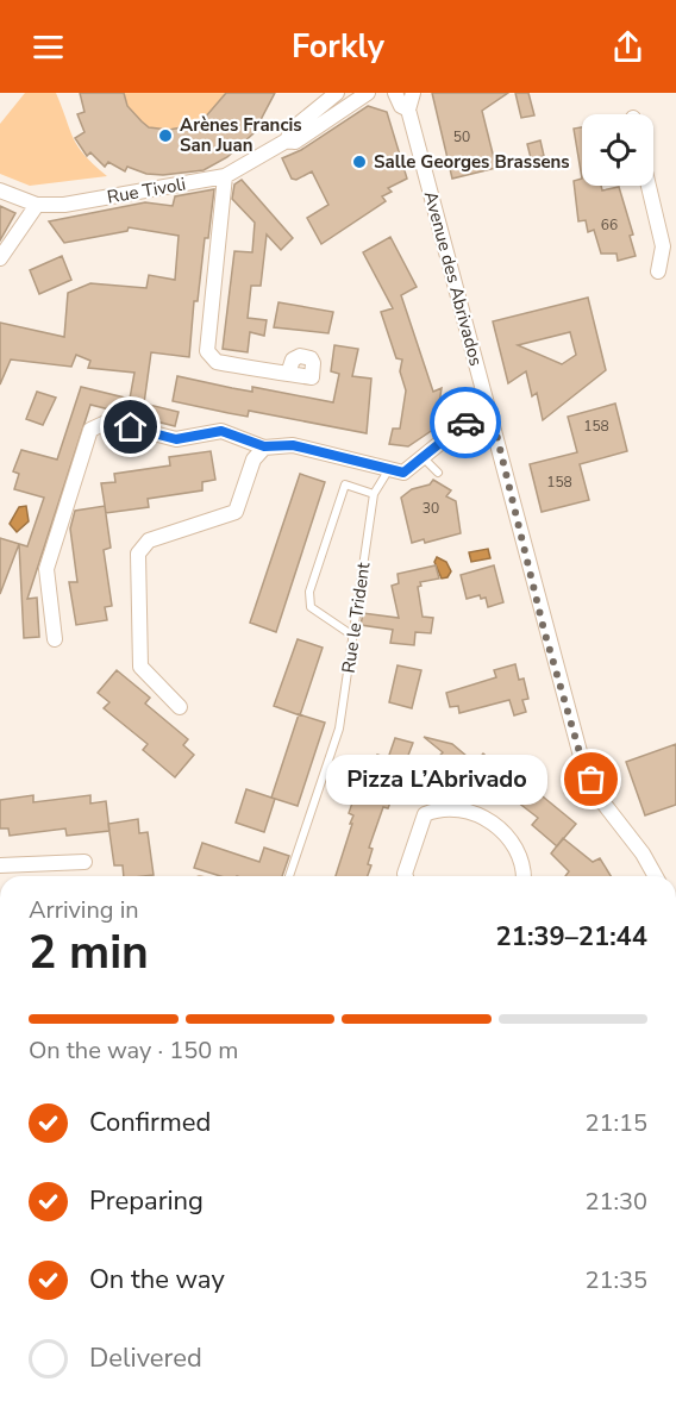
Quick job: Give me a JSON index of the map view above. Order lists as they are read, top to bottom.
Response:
{
  "streets": {
    "street": ["Rue Tivoli", "Avenue des Abrivados"],
    "lane": ["Rue le Trident"]
  },
  "places": ["Arènes Francis San Juan", "Salle Georges Brassens", "Pizza L’Abrivado"],
  "house_numbers": [
    "50",
    "66",
    "158",
    "158",
    "30"
  ],
  "page": {
    "header": "Forkly",
    "bubble": "Pizza L’Abrivado",
    "heading": ["2 min", "Arriving in", "21:39–21:44"],
    "bar": "On the way · 150 m",
    "list": [
      ["Confirmed", "21:15"],
      ["Preparing", "21:30"],
      ["On the way", "21:35"],
      "Delivered"
    ]
  }
}
